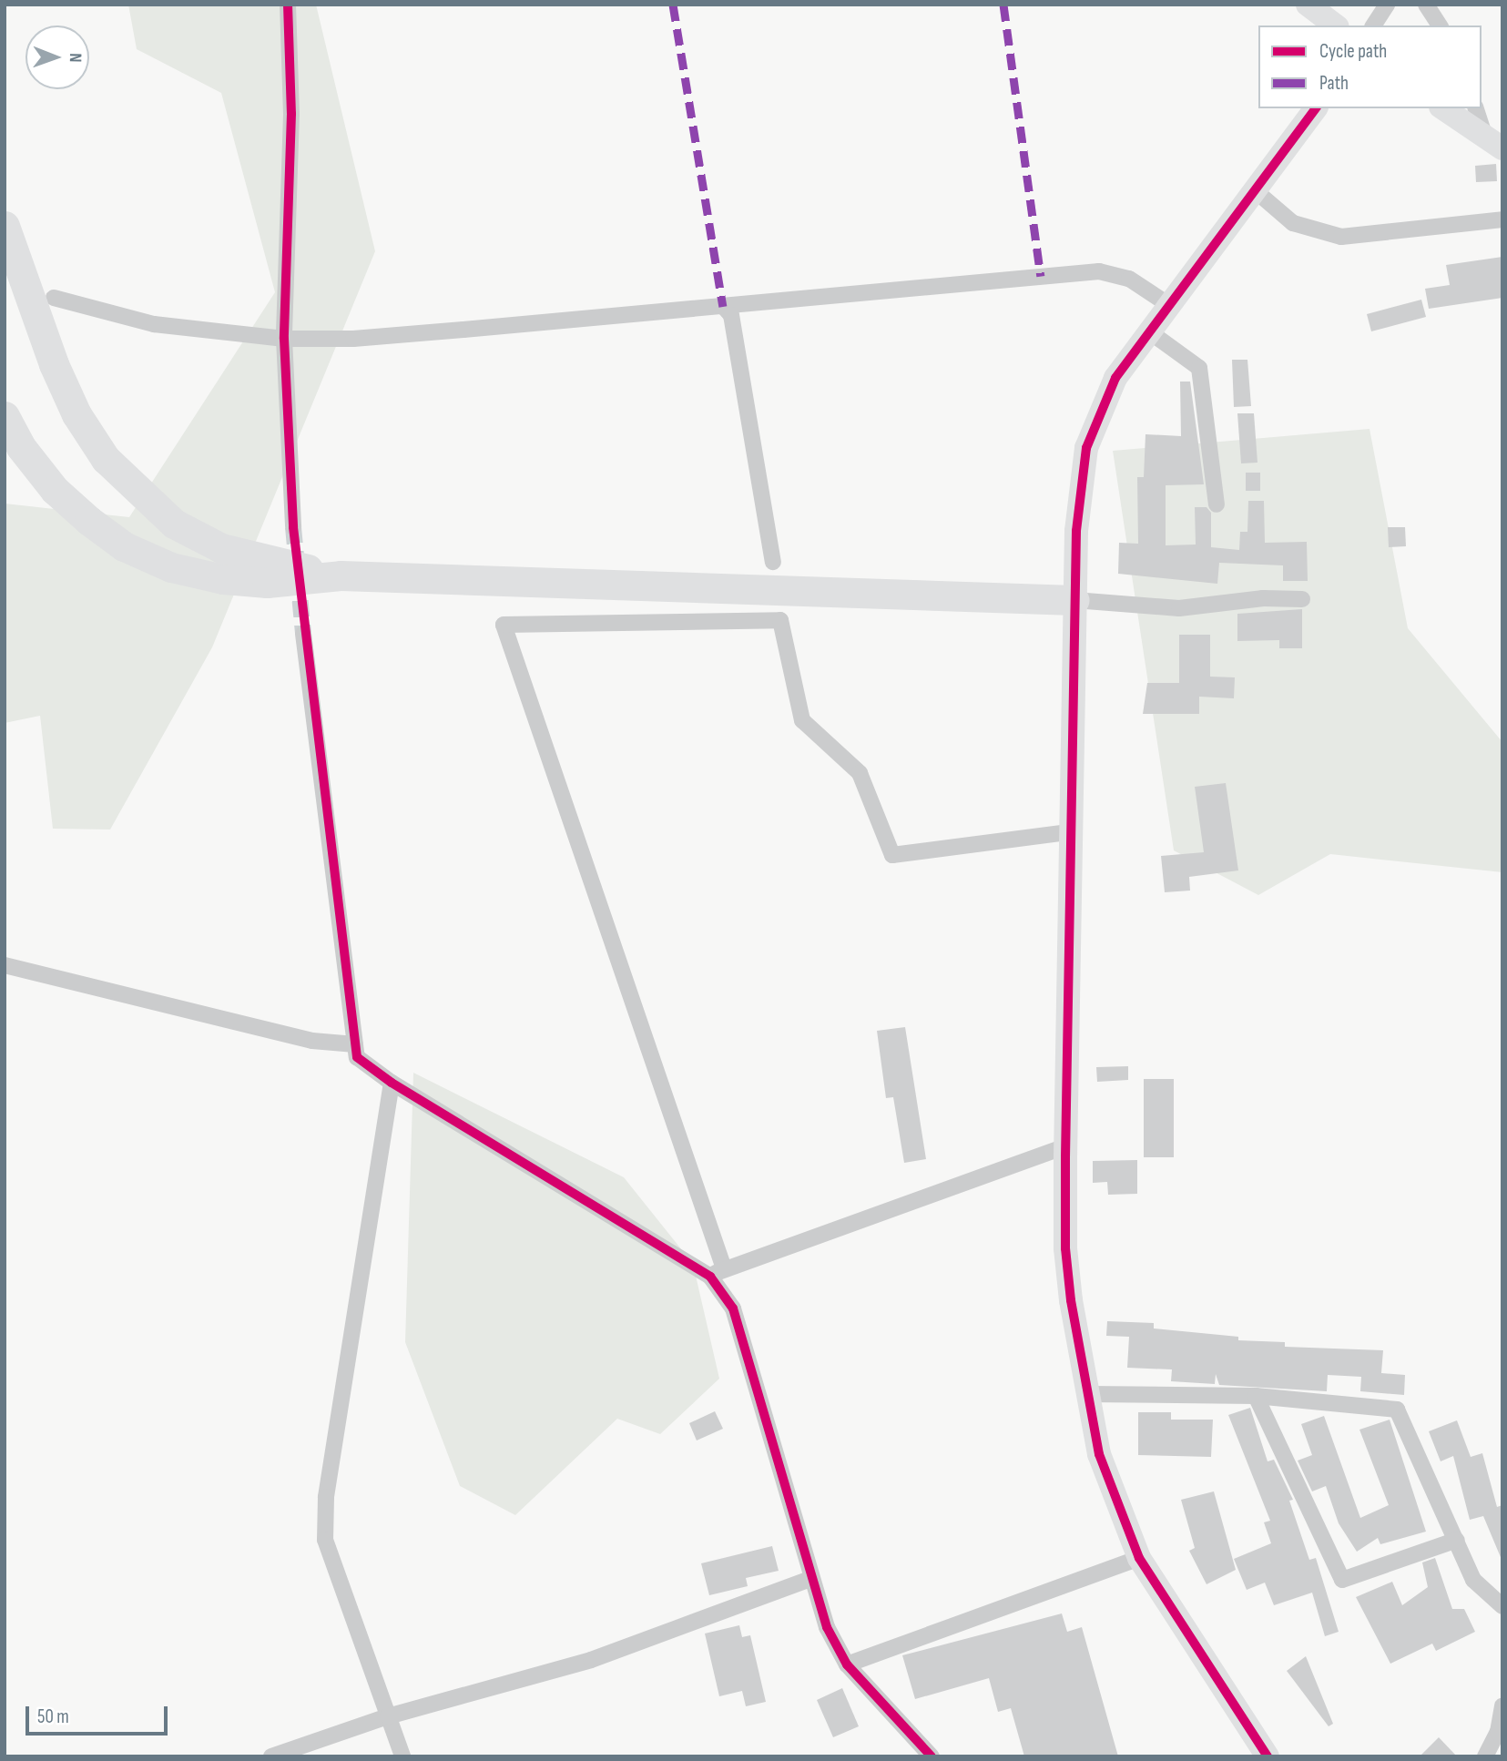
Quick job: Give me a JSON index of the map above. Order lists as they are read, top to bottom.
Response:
{
  "legend": ["Cycle path", "Path"],
  "scale_bar": "50 m",
  "north": "right"
}
